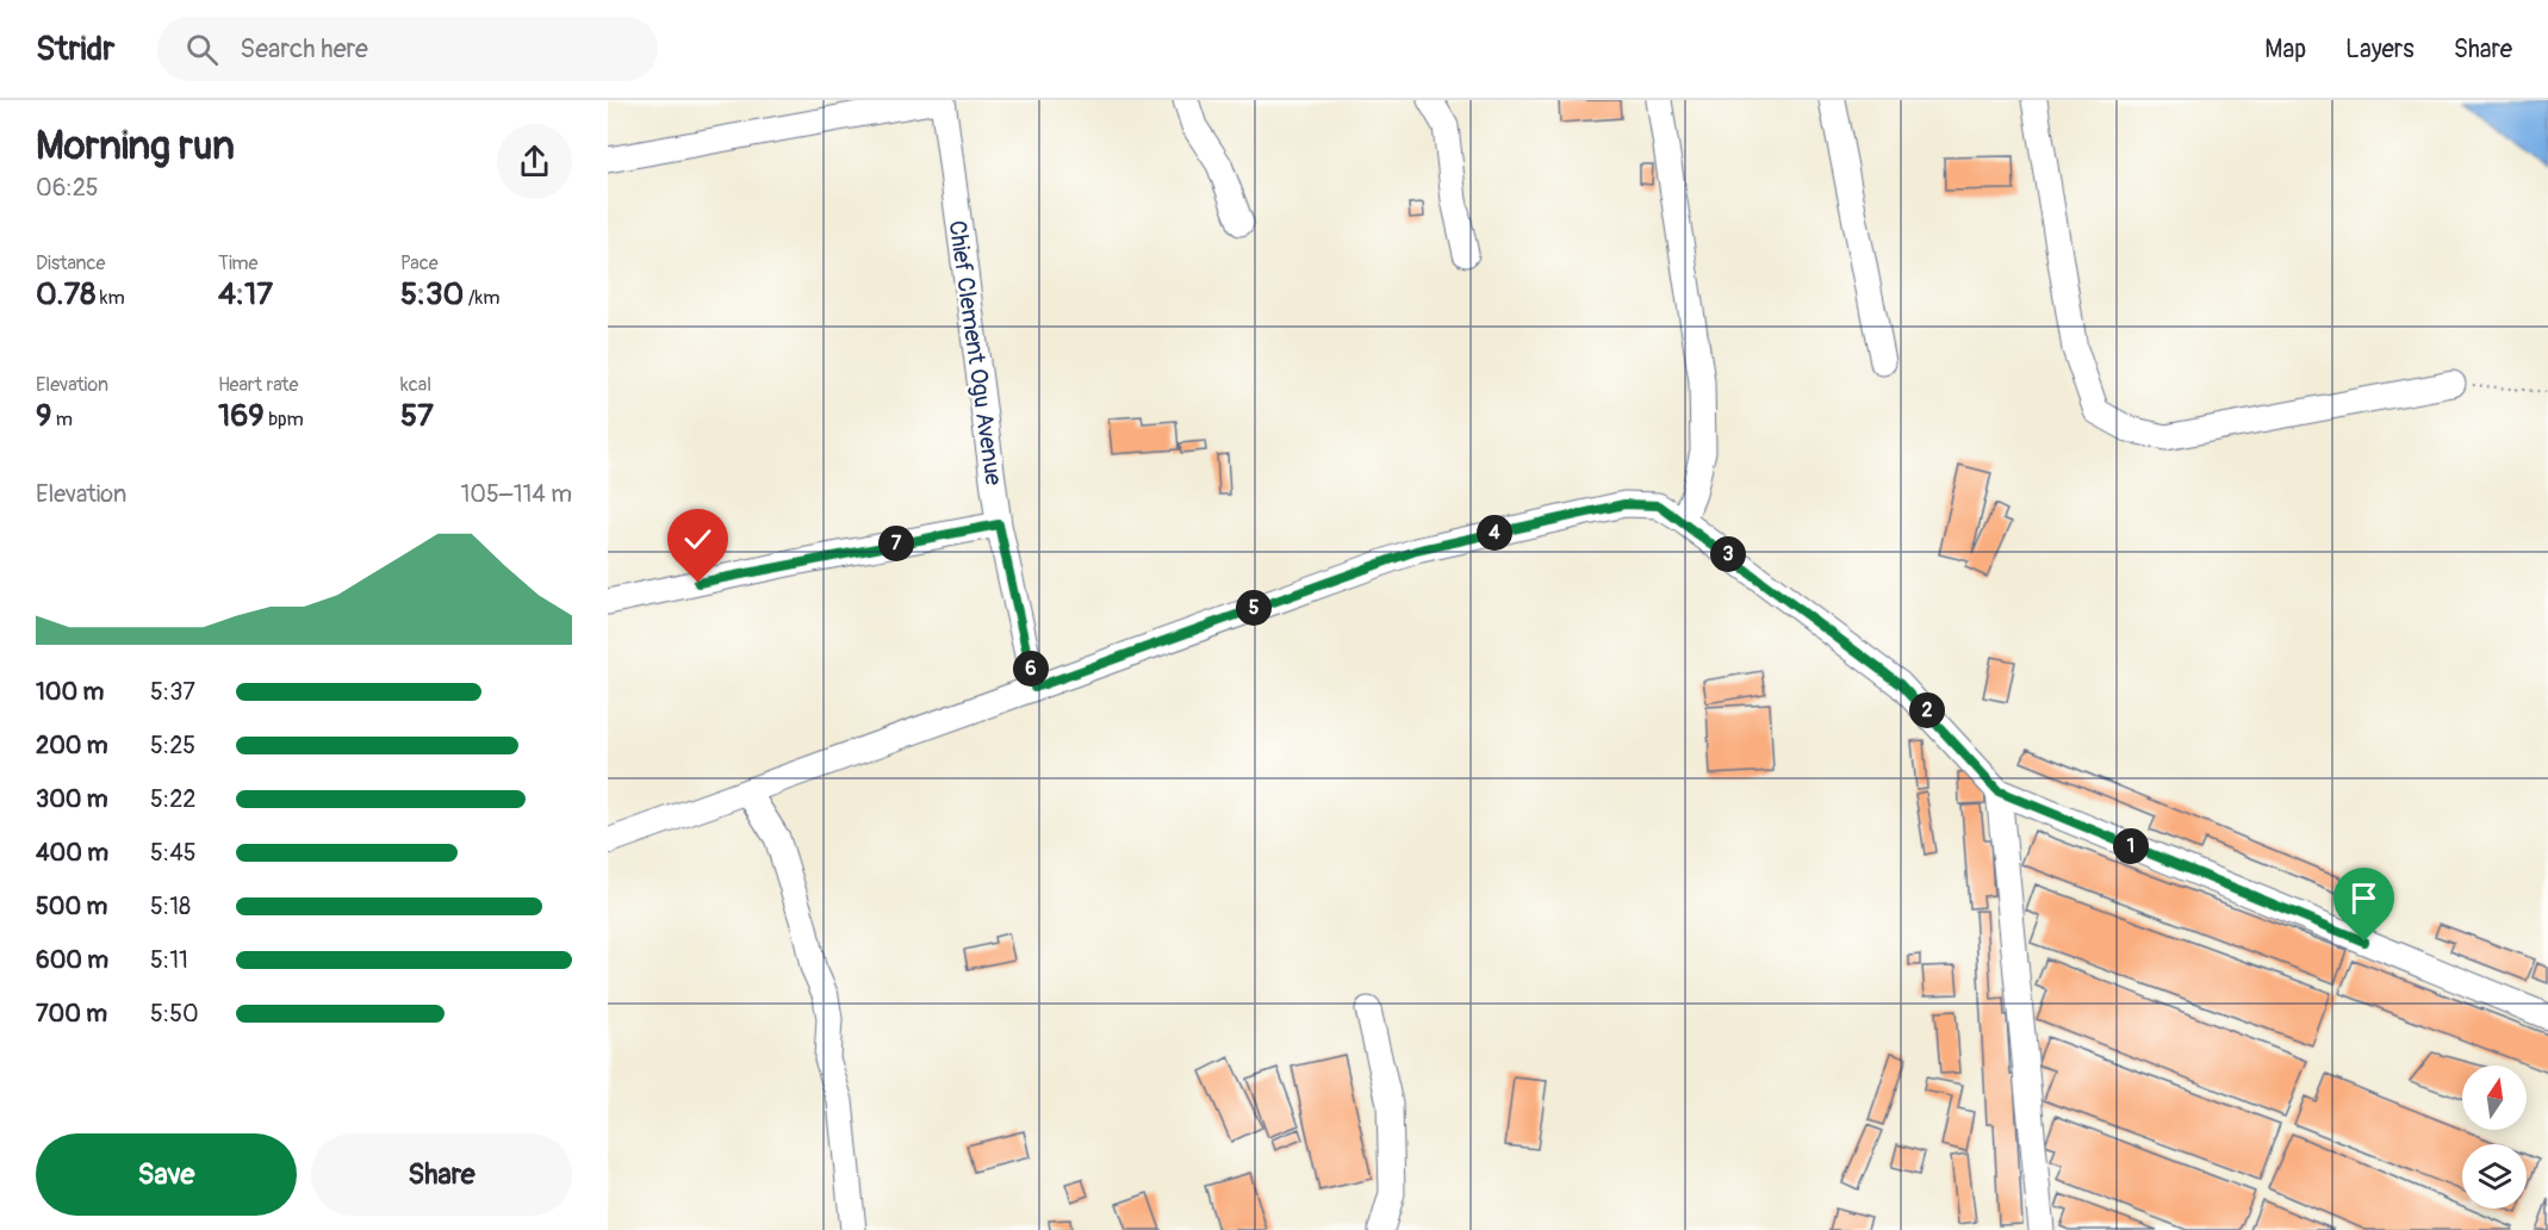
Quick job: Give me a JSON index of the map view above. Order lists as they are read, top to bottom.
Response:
{
  "streets": {
    "street": ["Chief Clement Ogu Avenue"]
  },
  "north": "top",
  "page": {
    "header": "Stridr",
    "search": "Search here",
    "nav": ["Map", "Layers", "Share"],
    "heading": ["Morning run", "06:25"],
    "stats": [
      ["Distance", "0.78 km"],
      ["Time", "4:17"],
      ["Pace", "5:30 /km"],
      ["Elevation", "9 m"],
      ["Heart rate", "169 bpm"],
      ["kcal", "57"]
    ],
    "chart": ["Elevation", "105–114 m"],
    "pins": [
      "4",
      "7",
      "3",
      "5",
      "6",
      "2",
      "1"
    ],
    "list": [
      {
        "name": "100 m",
        "note": "5:37"
      },
      {
        "name": "200 m",
        "note": "5:25"
      },
      {
        "name": "300 m",
        "note": "5:22"
      },
      {
        "name": "400 m",
        "note": "5:45"
      },
      {
        "name": "500 m",
        "note": "5:18"
      },
      {
        "name": "600 m",
        "note": "5:11"
      },
      {
        "name": "700 m",
        "note": "5:50"
      }
    ],
    "buttons": ["Save", "Share"]
  }
}
